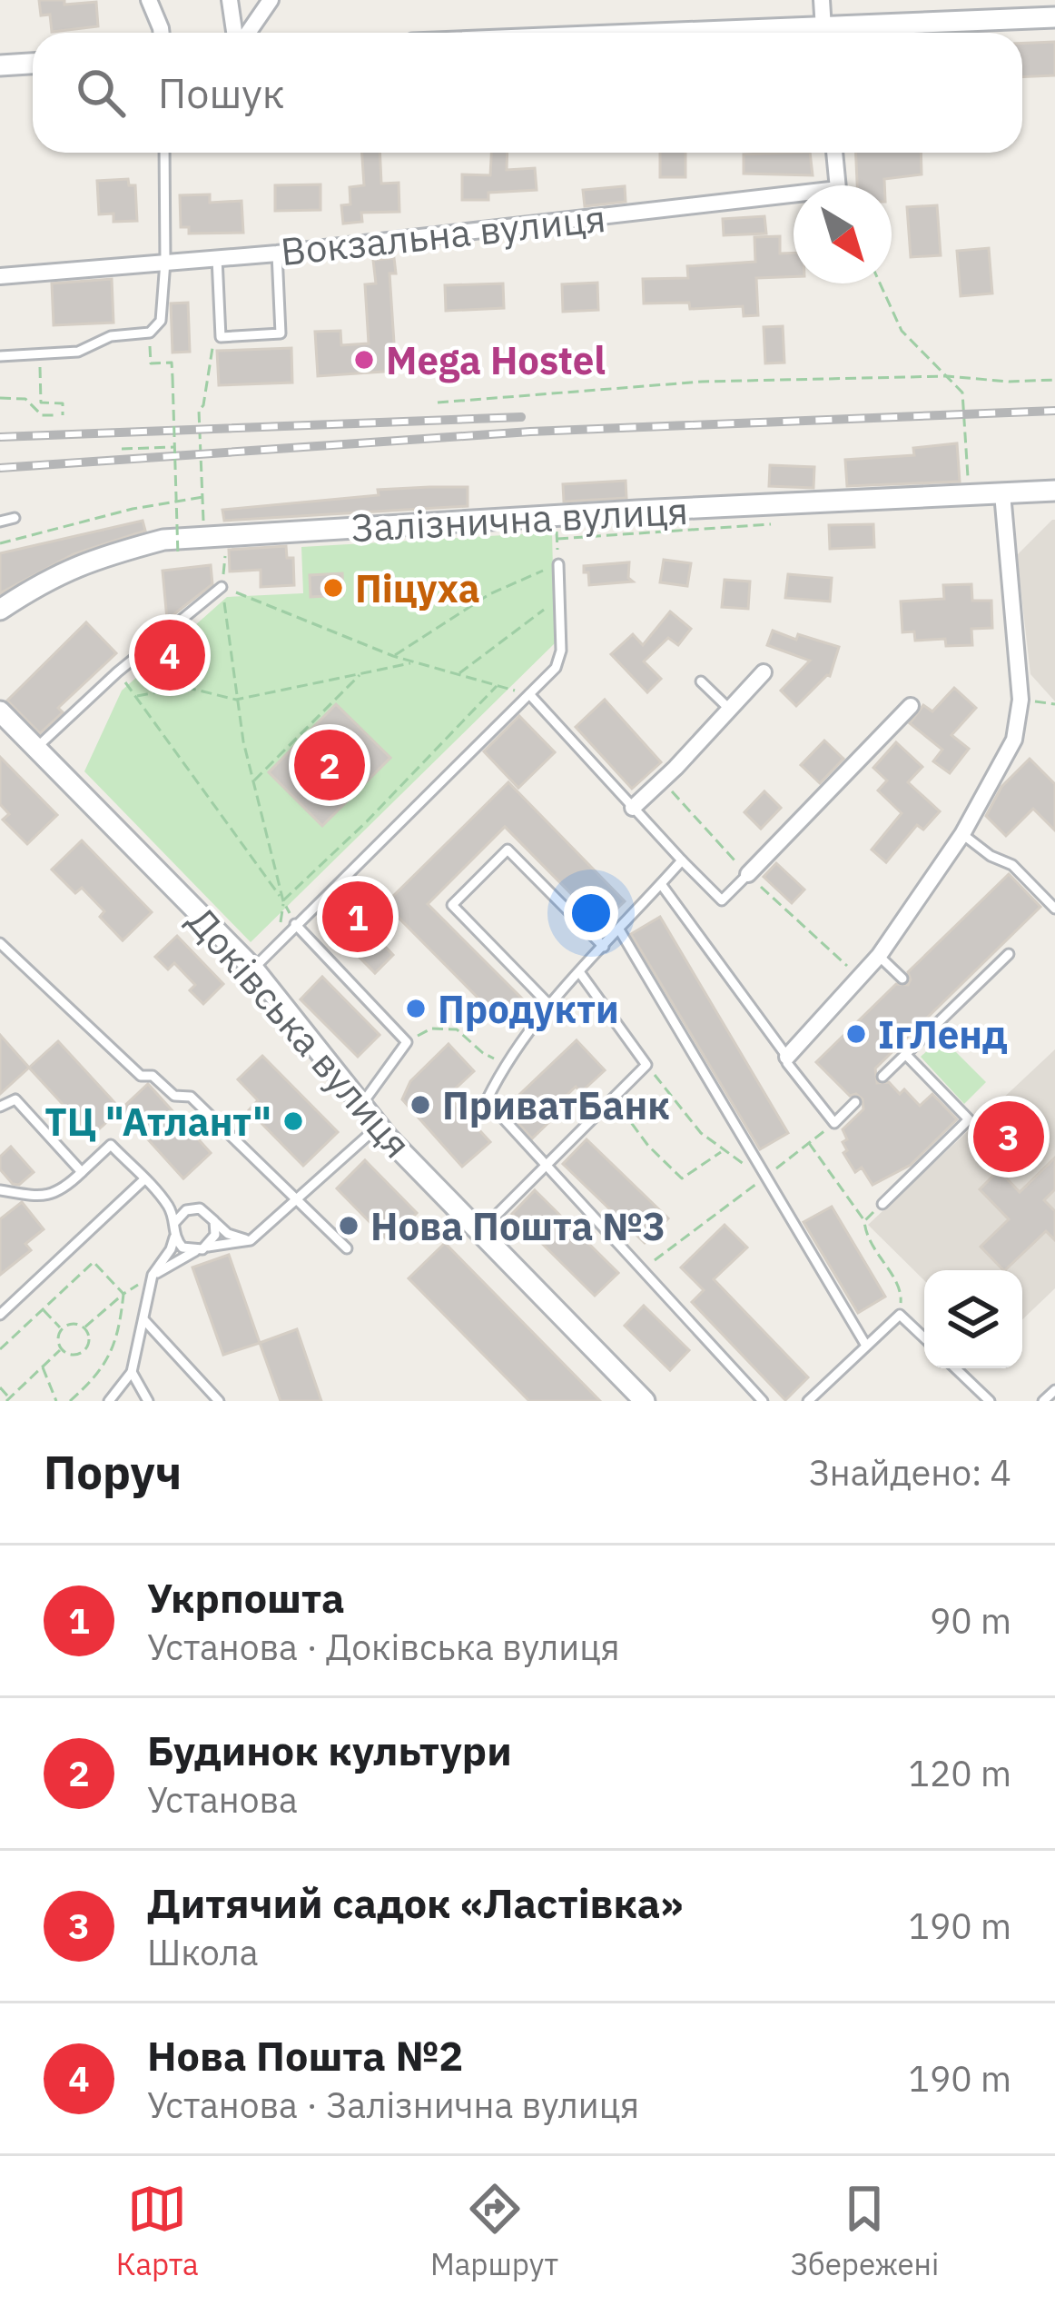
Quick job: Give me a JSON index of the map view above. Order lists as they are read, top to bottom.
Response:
{
  "streets": {
    "street": ["Вокзальна вулиця", "Залізнична вулиця", "Доківська вулиця"]
  },
  "places": [
    "Mega Hostel",
    "Піцуха",
    "Продукти",
    "ІгЛенд",
    "ПриватБанк",
    "ТЦ \"Атлант\"",
    "Нова Пошта №3"
  ],
  "north": "bottom right",
  "page": {
    "search": "Пошук",
    "pins": [
      "4",
      "2",
      "1",
      "3"
    ],
    "heading": ["Поруч", "Знайдено: 4"],
    "list": [
      {
        "mark": "1",
        "name": "Укрпошта",
        "note": "Установа · Доківська вулиця",
        "value": "90 m"
      },
      {
        "mark": "2",
        "name": "Будинок культури",
        "note": "Установа",
        "value": "120 m"
      },
      {
        "mark": "3",
        "name": "Дитячий садок «Ластівка»",
        "note": "Школа",
        "value": "190 m"
      },
      {
        "mark": "4",
        "name": "Нова Пошта №2",
        "note": "Установа · Залізнична вулиця",
        "value": "190 m"
      }
    ],
    "nav": ["Карта", "Маршрут", "Збережені"]
  }
}
